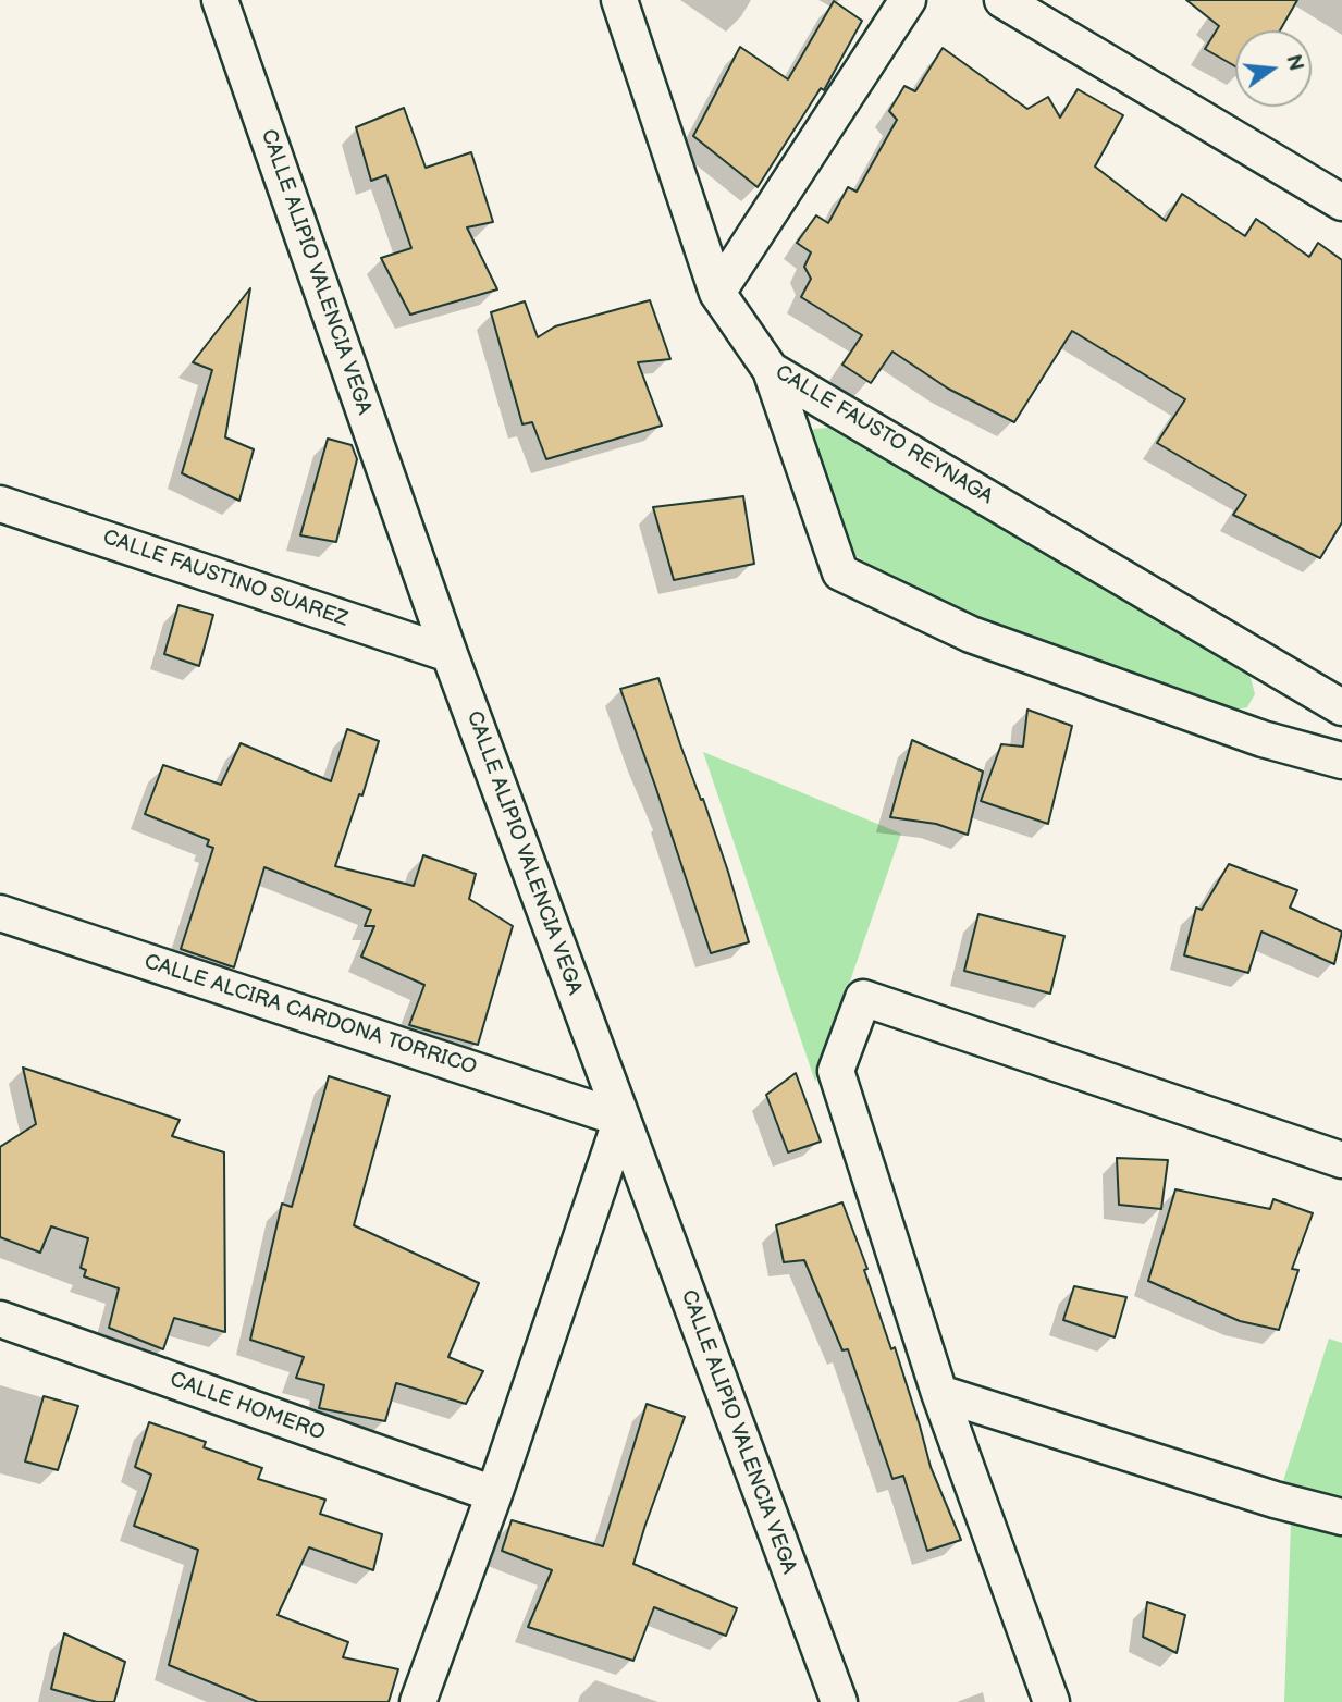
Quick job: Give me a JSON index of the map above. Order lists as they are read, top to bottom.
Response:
{
  "streets": {
    "street": [
      "CALLE ALIPIO VALENCIA VEGA",
      "CALLE FAUSTO REYNAGA",
      "CALLE FAUSTINO SUAREZ",
      "CALLE ALCIRA CARDONA TORRICO",
      "CALLE HOMERO"
    ]
  },
  "crossings": [
    ["CALLE ALIPIO VALENCIA VEGA", "CALLE FAUSTINO SUAREZ"],
    ["CALLE ALIPIO VALENCIA VEGA", "CALLE ALCIRA CARDONA TORRICO"]
  ],
  "north": "right"
}
